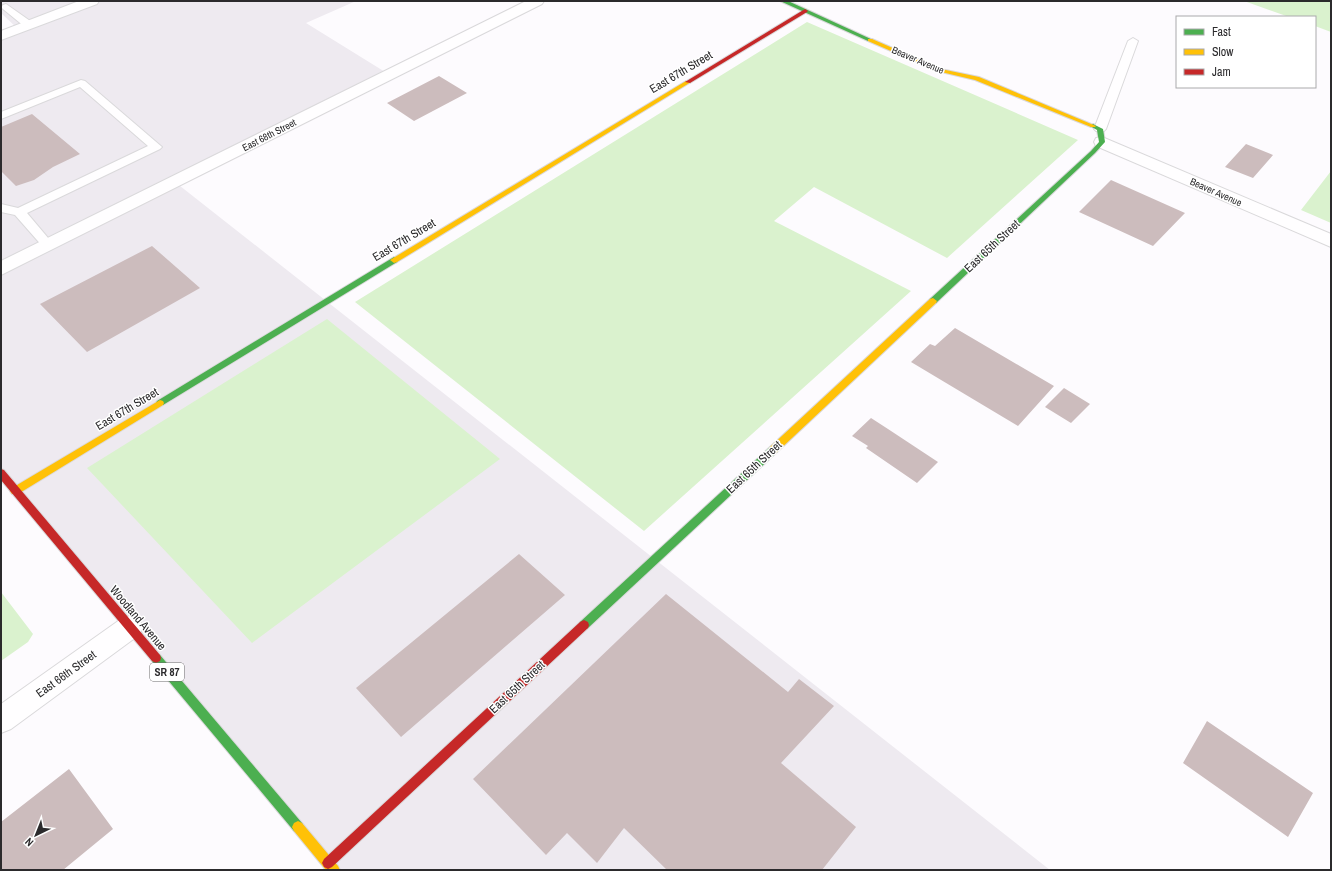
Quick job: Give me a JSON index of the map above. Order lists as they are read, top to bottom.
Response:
{
  "streets": {
    "street": [
      "Beaver Avenue",
      "East 67th Street",
      "East 68th Street",
      "East 65th Street",
      "Woodland Avenue",
      "SR 87",
      "East 66th Street"
    ]
  },
  "crossings": [
    ["Beaver Avenue", "East 67th Street"],
    ["Beaver Avenue", "East 65th Street"],
    ["East 67th Street", "Woodland Avenue"],
    ["East 65th Street", "Woodland Avenue"],
    ["Woodland Avenue", "East 66th Street"]
  ],
  "legend": ["Fast", "Slow", "Jam"],
  "north": "bottom left"
}
